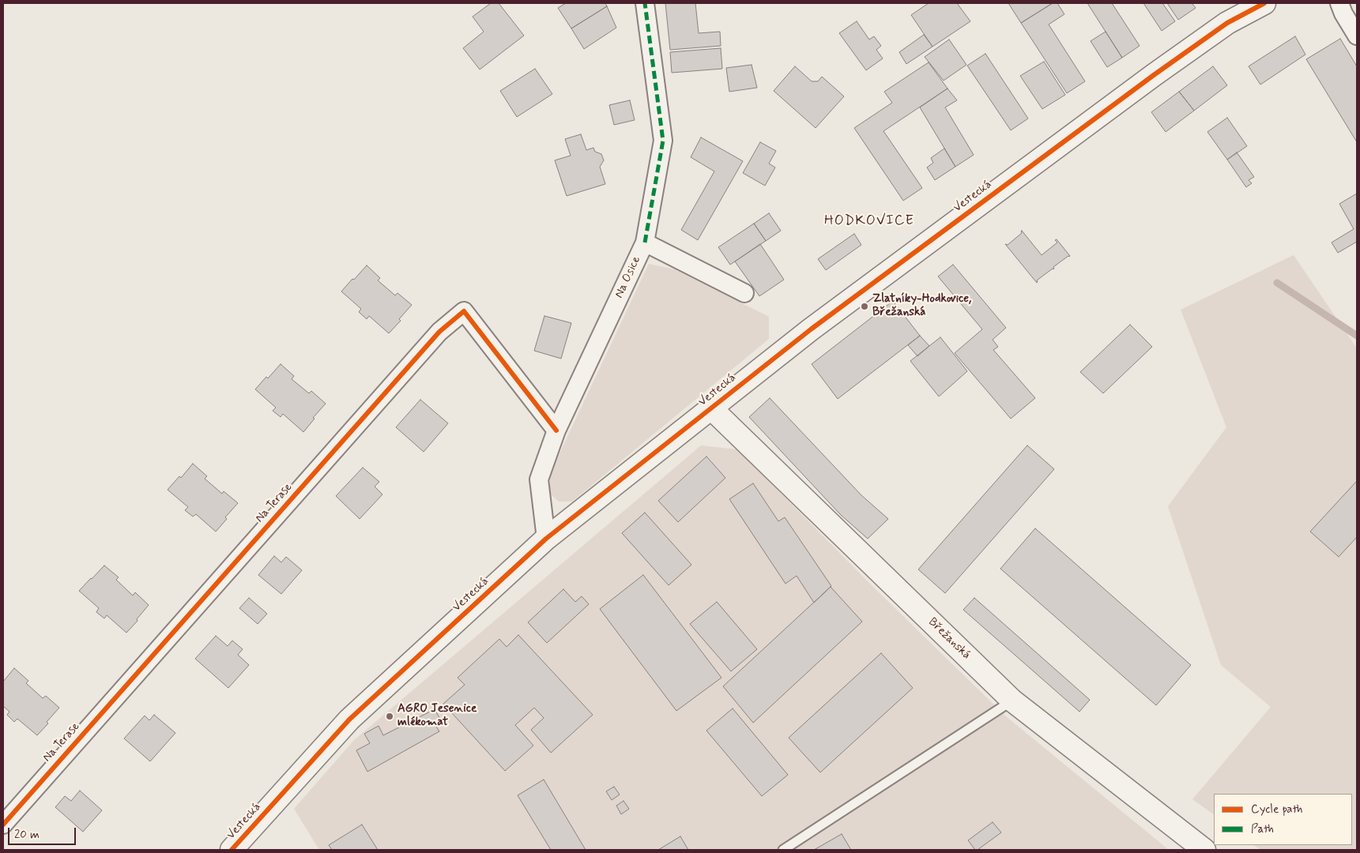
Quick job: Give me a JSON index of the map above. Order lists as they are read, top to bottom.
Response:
{
  "streets": {
    "street": [
      "Vestecká",
      "Na Osice",
      "Na Terase",
      "Břežanská"
    ]
  },
  "crossings": [
    ["Vestecká", "Na Osice"],
    ["Vestecká", "Břežanská"],
    ["Na Osice", "Na Terase"]
  ],
  "districts": ["HODKOVICE"],
  "places": ["Zlatníky-Hodkovice, Břežanská", "AGRO Jesenice mlékomat"],
  "legend": ["Cycle path", "Path"],
  "scale_bar": "20 m"
}
